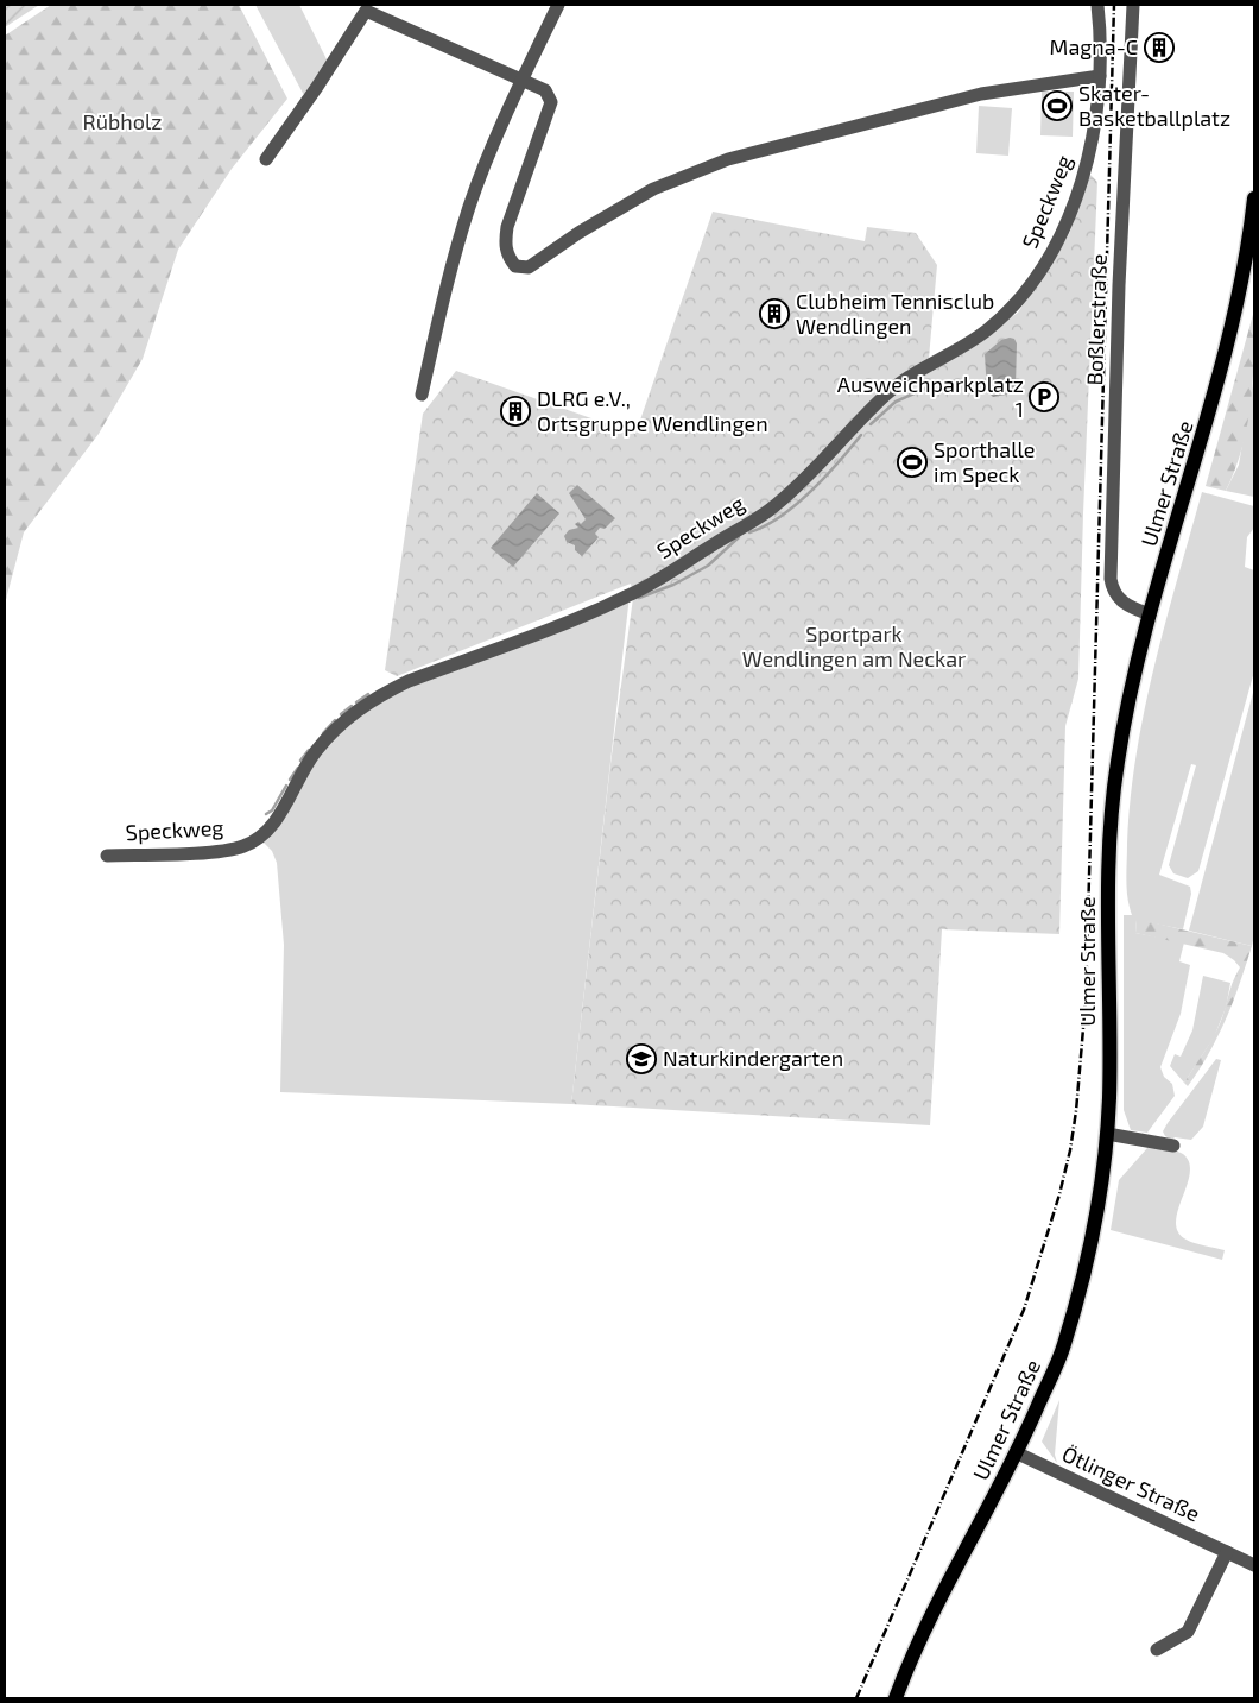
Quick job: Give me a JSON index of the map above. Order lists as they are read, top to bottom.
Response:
{
  "streets": {
    "main road": ["Ulmer Straße"],
    "street": ["Speckweg", "Boßlerstraße", "Ötlinger Straße"]
  },
  "crossings": [
    ["Boßlerstraße", "Ulmer Straße"],
    ["Ulmer Straße", "Ötlinger Straße"]
  ],
  "parks": ["Rübholz", "Sportpark Wendlingen am Neckar"],
  "places": {
    "building": ["Magna-C", "Clubheim Tennisclub Wendlingen", "DLRG e.V., Ortsgruppe Wendlingen"],
    "sports": ["Skater- Basketballplatz", "Sporthalle im Speck"],
    "parking": ["Ausweichparkplatz 1"],
    "school or university": ["Naturkindergarten"]
  }
}
